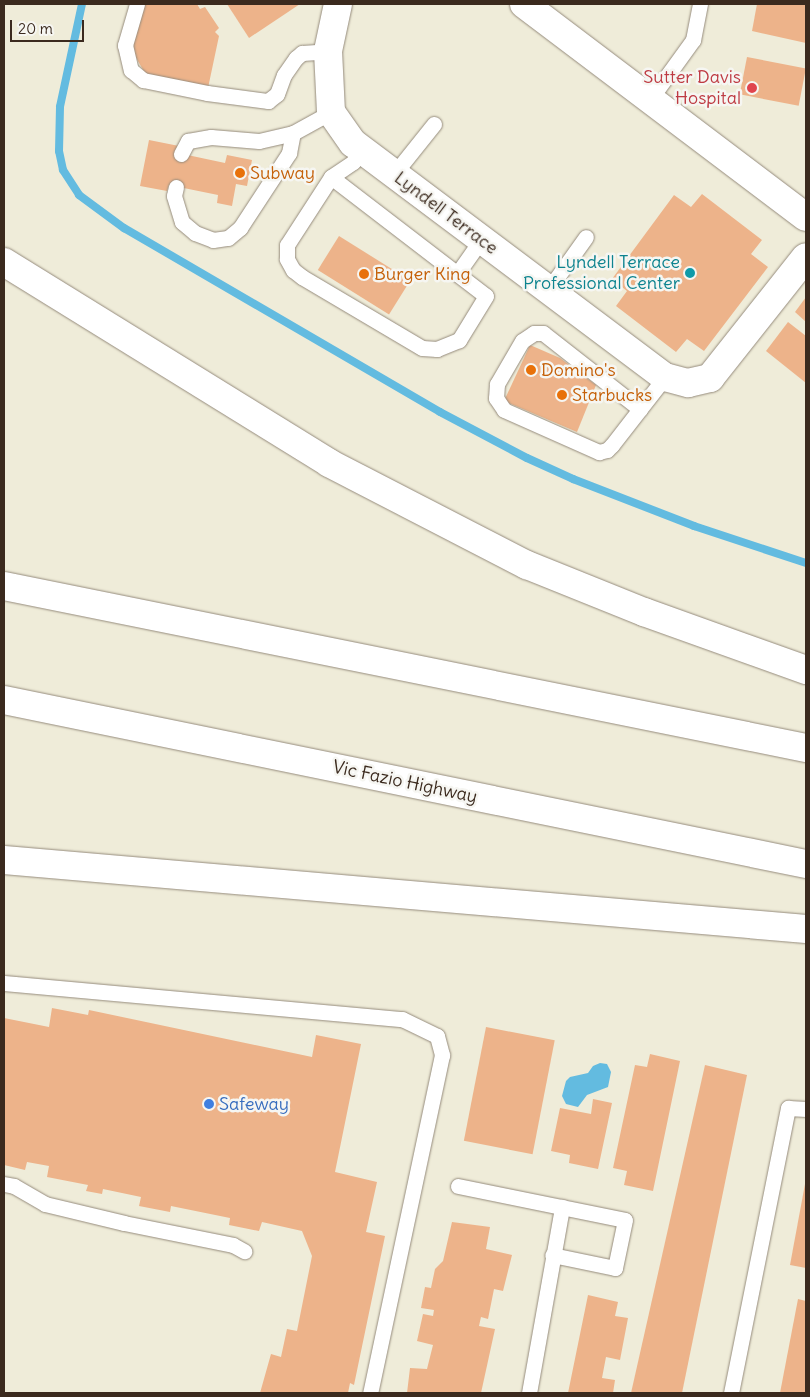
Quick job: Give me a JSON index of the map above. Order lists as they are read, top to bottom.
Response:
{
  "streets": {
    "main road": ["Lyndell Terrace", "Vic Fazio Highway"]
  },
  "places": [
    "Sutter Davis Hospital",
    "Subway",
    "Lyndell Terrace Professional Center",
    "Burger King",
    "Domino's",
    "Starbucks",
    "Safeway"
  ],
  "scale_bar": "20 m"
}
